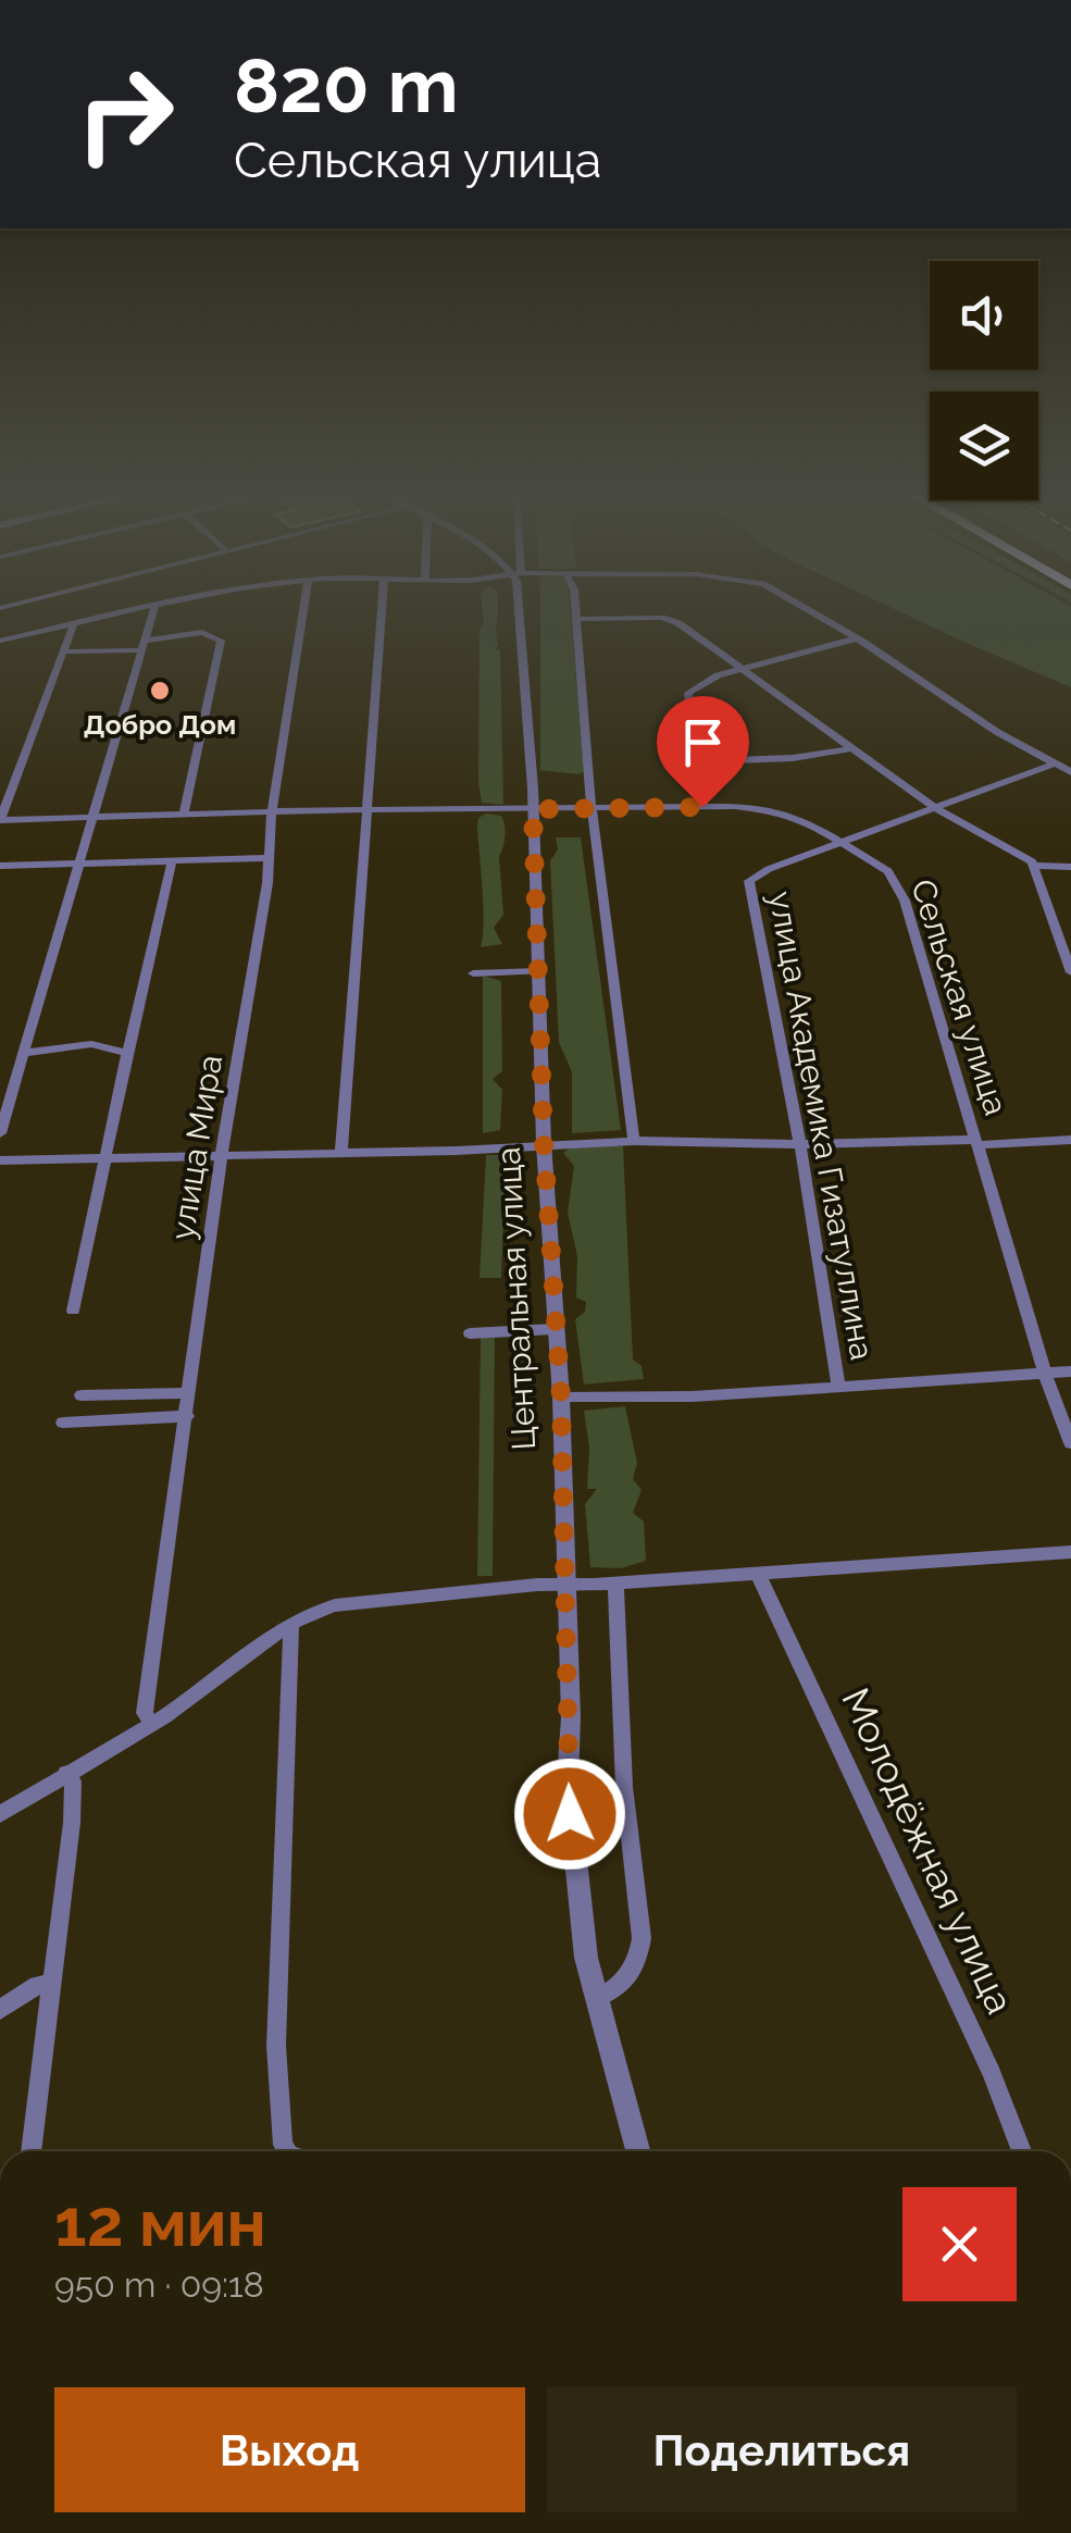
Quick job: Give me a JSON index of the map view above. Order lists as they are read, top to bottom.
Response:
{
  "streets": {
    "street": [
      "Сельская улица",
      "улица Академика Гизатуллина",
      "улица Мира",
      "Центральная улица",
      "Молодёжная улица"
    ]
  },
  "crossings": [
    ["Сельская улица", "улица Академика Гизатуллина"],
    ["Сельская улица", "улица Мира"],
    ["Сельская улица", "Центральная улица"]
  ],
  "places": ["Добро Дом"],
  "page": {
    "turn": ["820 m", "Сельская улица"],
    "heading": ["12 мин", "950 m · 09:18"],
    "buttons": ["Выход", "Поделиться"]
  }
}
